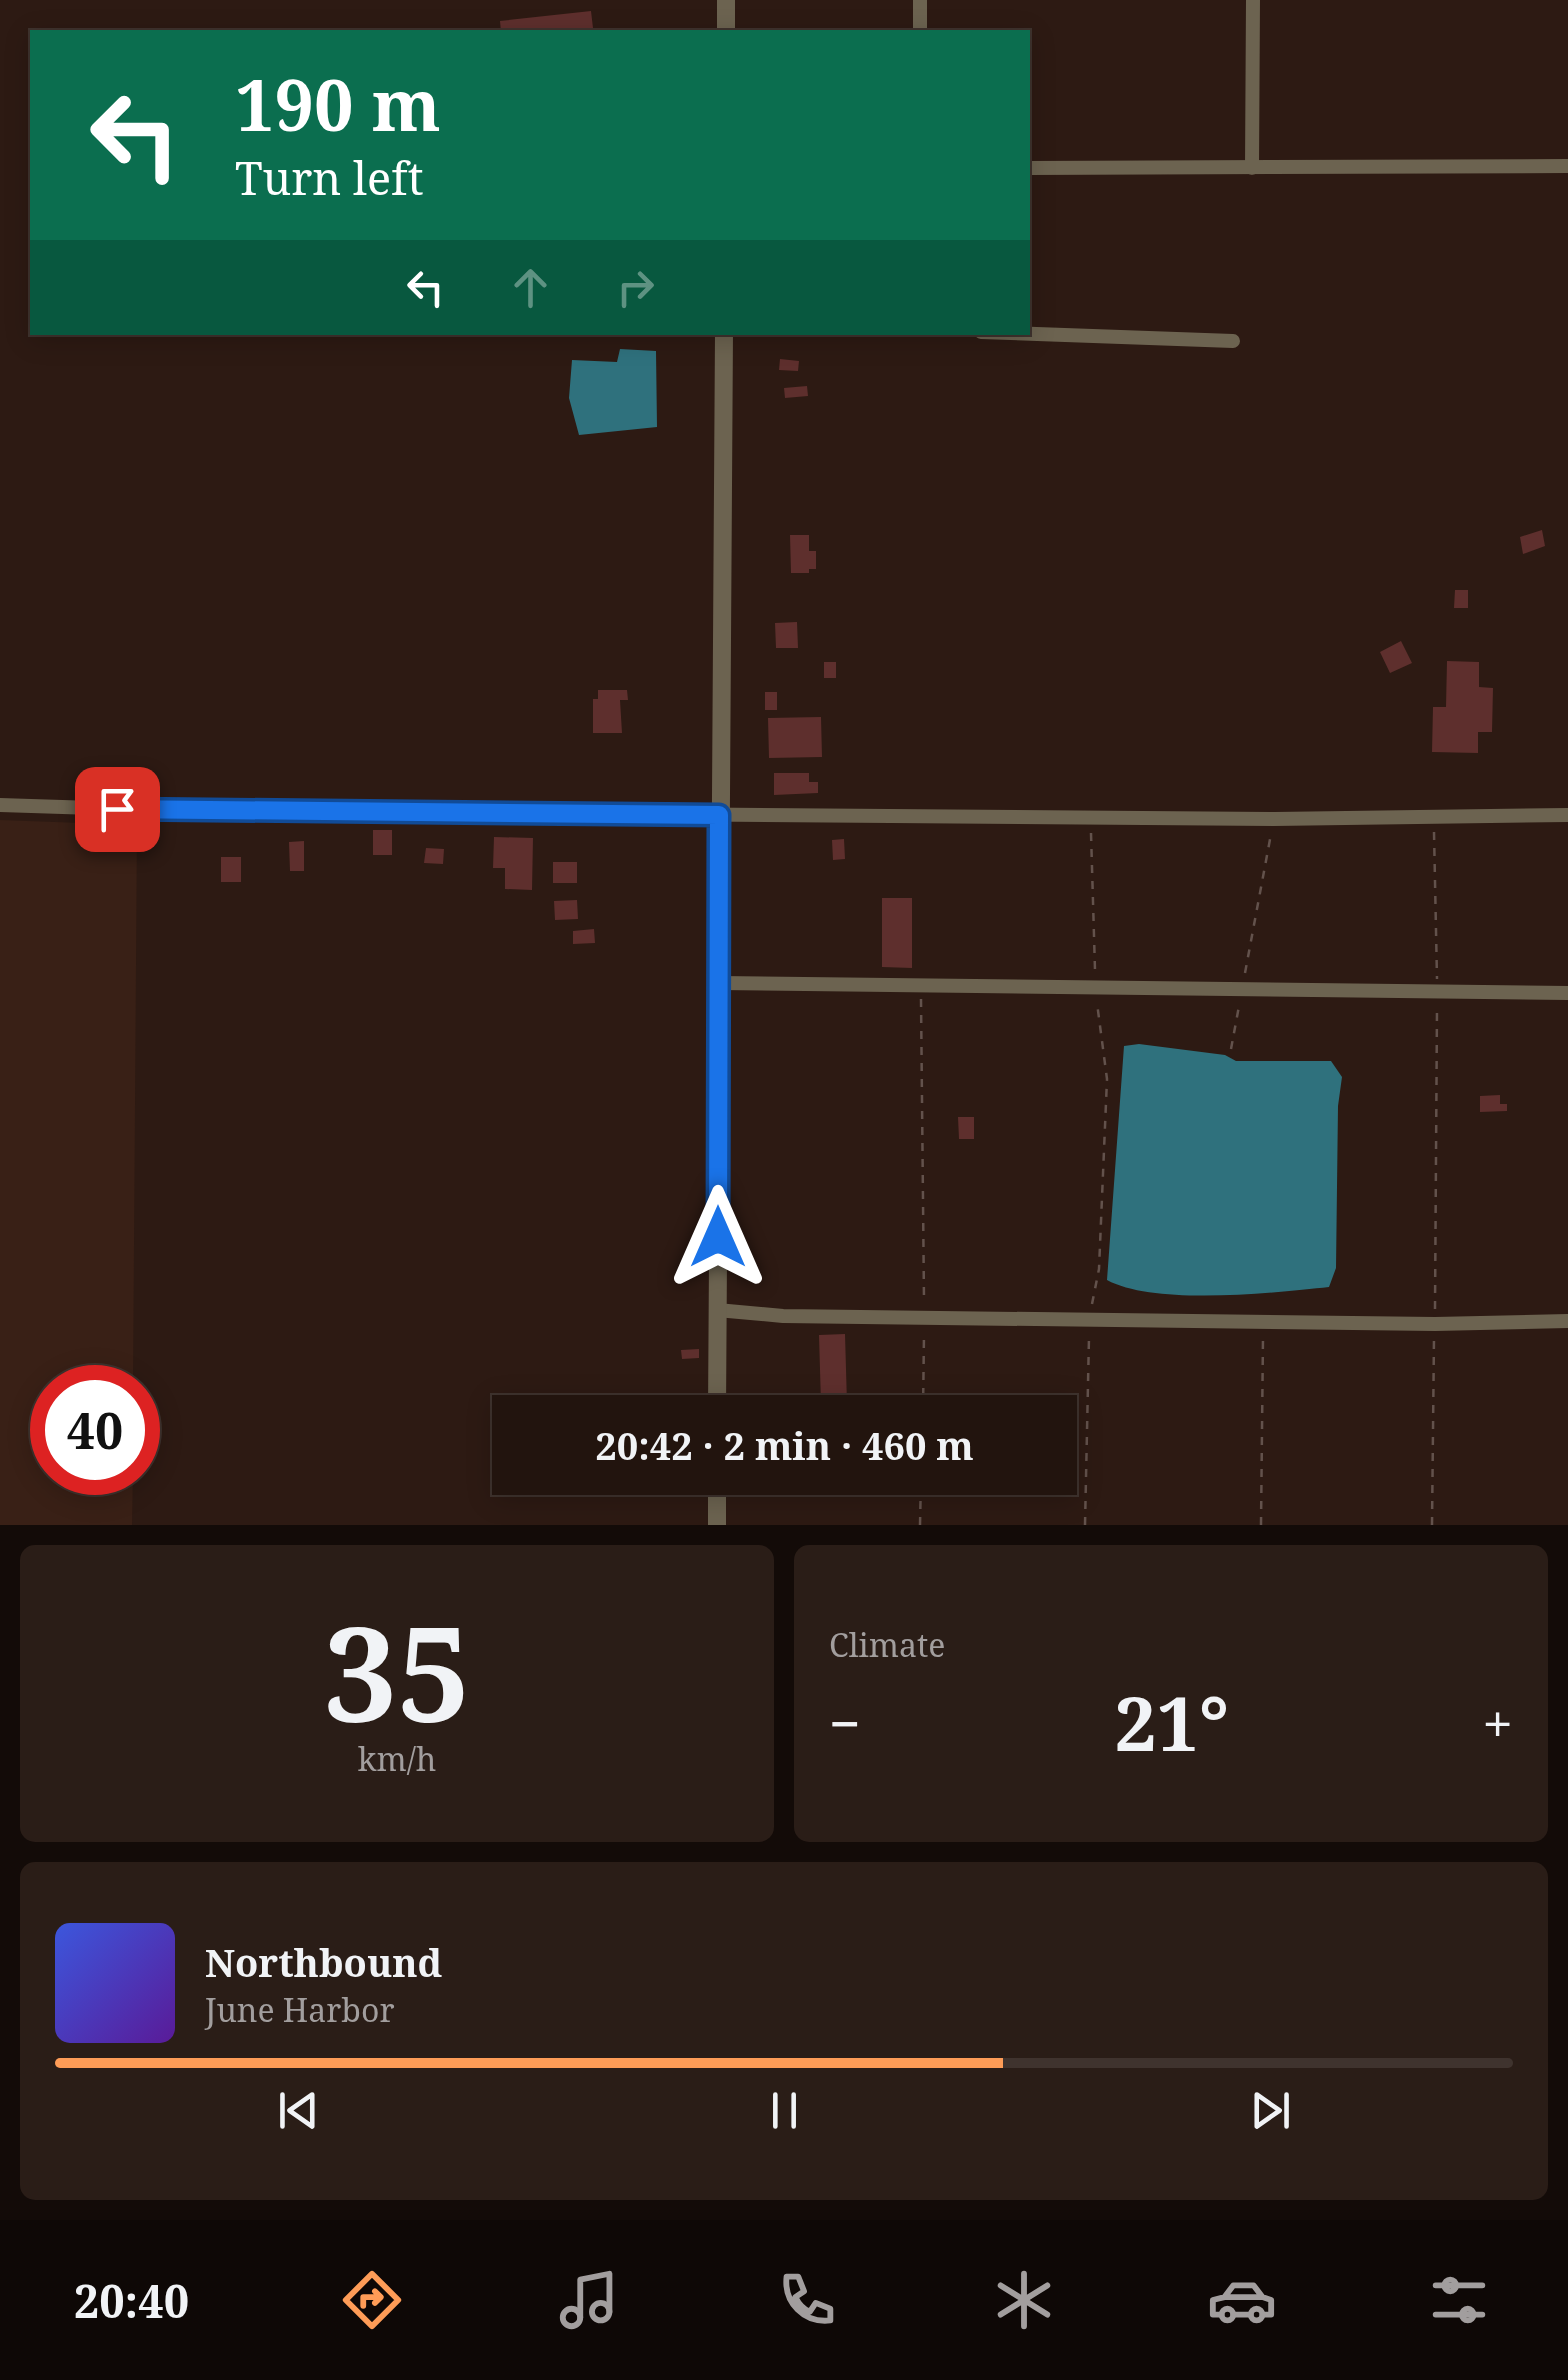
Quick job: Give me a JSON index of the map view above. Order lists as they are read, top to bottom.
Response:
{
  "page": {
    "turn": ["190 m", "Turn left"],
    "limit": "40",
    "trip": "20:42 · 2 min · 460 m",
    "tile": [
      ["35", "km/h"],
      "Climate"
    ],
    "heat": ["−", "21°", "+"],
    "song": ["Northbound", "June Harbor"],
    "tabs": "20:40"
  }
}
